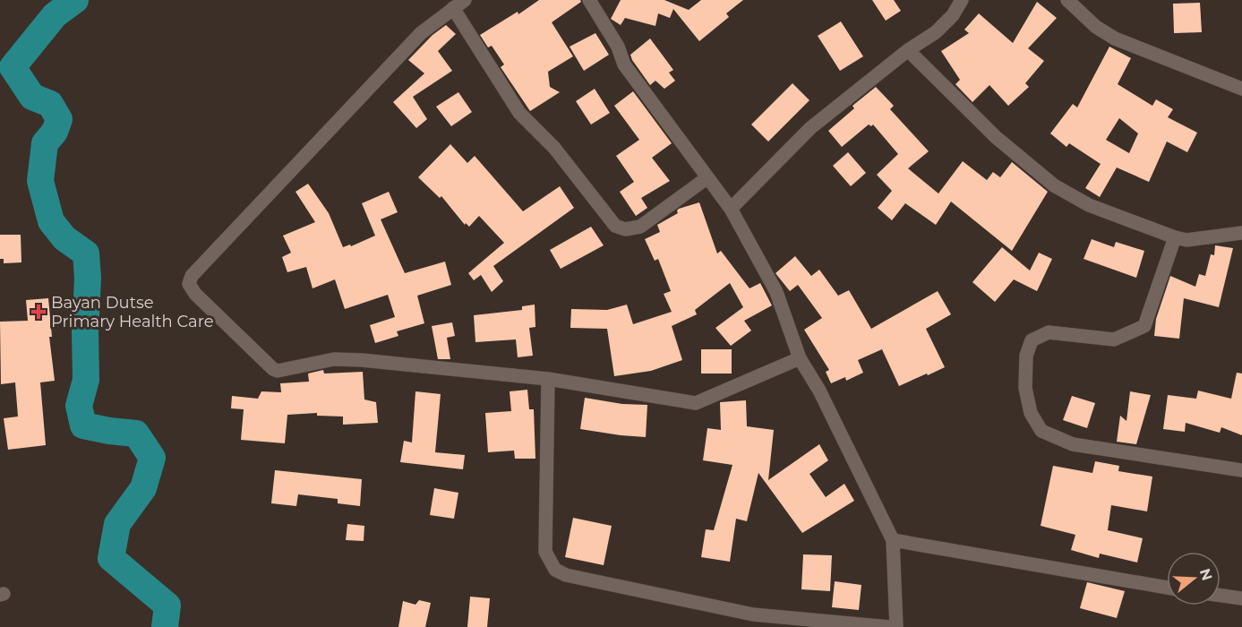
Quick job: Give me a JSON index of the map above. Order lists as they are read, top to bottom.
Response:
{
  "places": {
    "health": ["Bayan Dutse Primary Health Care"]
  },
  "north": "right"
}
